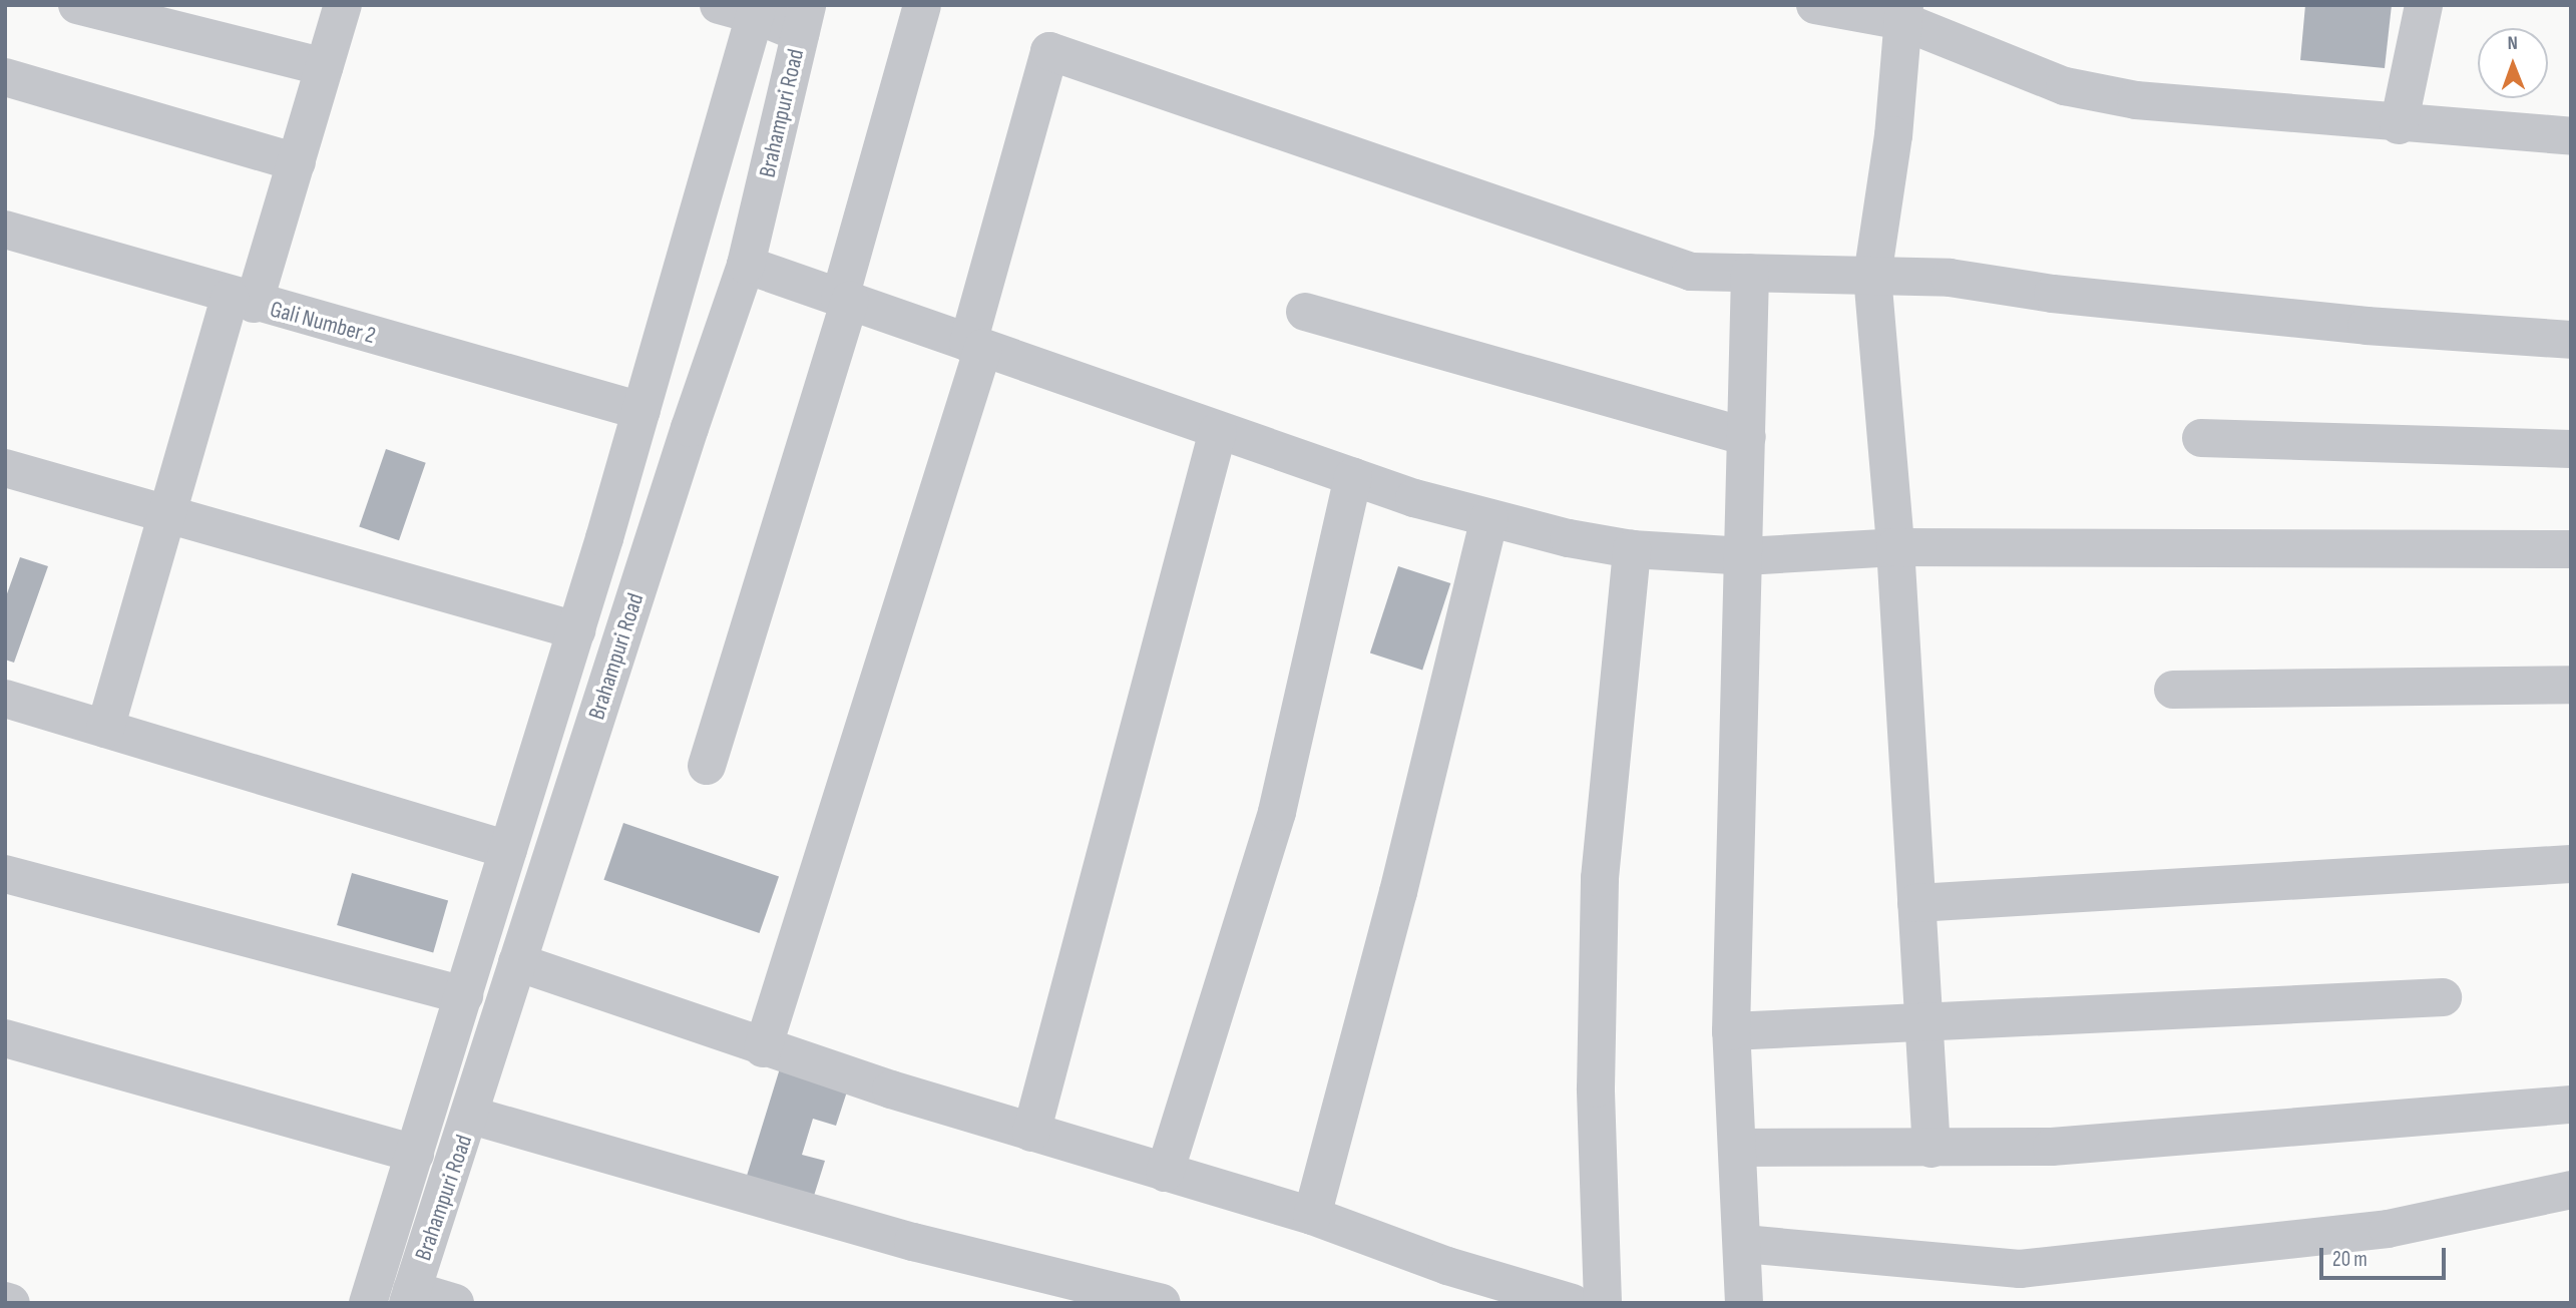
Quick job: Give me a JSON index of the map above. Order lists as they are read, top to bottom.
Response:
{
  "streets": {
    "street": ["Brahampuri Road", "Gali Number 2"]
  },
  "crossings": [
    ["Brahampuri Road", "Gali Number 2"]
  ],
  "scale_bar": "20 m",
  "north": "top"
}
